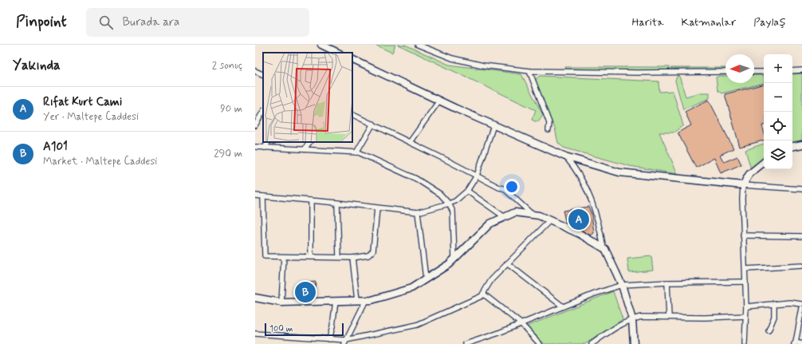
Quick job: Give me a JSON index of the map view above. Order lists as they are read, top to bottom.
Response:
{
  "scale_bar": "100 m",
  "north": "left",
  "page": {
    "header": "Pinpoint",
    "search": "Burada ara",
    "nav": ["Harita", "Katmanlar", "Paylaş"],
    "heading": ["Yakında", "2 sonuç"],
    "map_buttons": ["+", "−"],
    "list": [
      {
        "mark": "A",
        "name": "Rıfat Kurt Cami",
        "note": "Yer · Maltepe Caddesi",
        "value": "90 m"
      },
      {
        "mark": "B",
        "name": "A101",
        "note": "Market · Maltepe Caddesi",
        "value": "290 m"
      }
    ],
    "pins": ["A", "B"],
    "scale": "100 m"
  }
}
